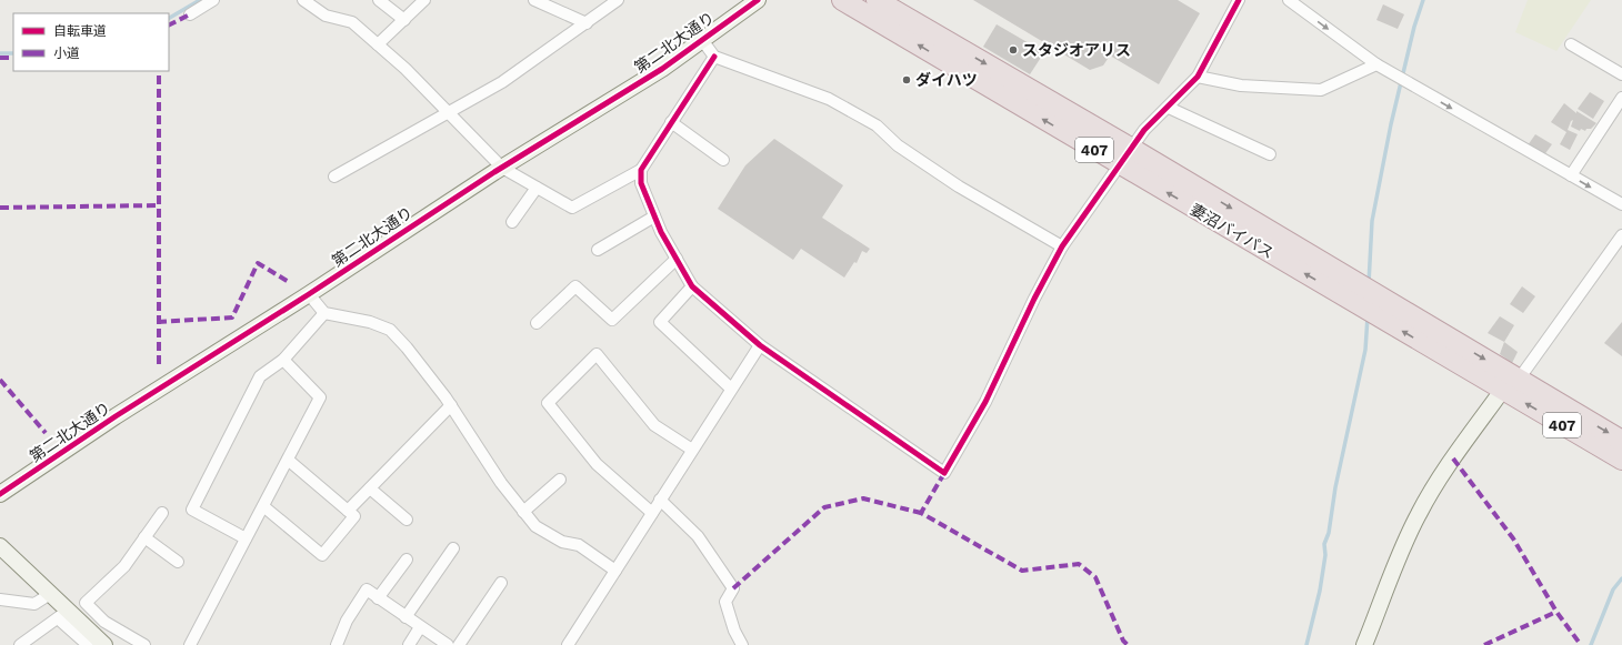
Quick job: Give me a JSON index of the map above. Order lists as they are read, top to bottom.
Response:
{
  "streets": {
    "highway": ["407", "妻沼バイパス"],
    "street": ["第二北大通り"]
  },
  "places": ["スタジオアリス", "ダイハツ"],
  "legend": ["自転車道", "小道"]
}
